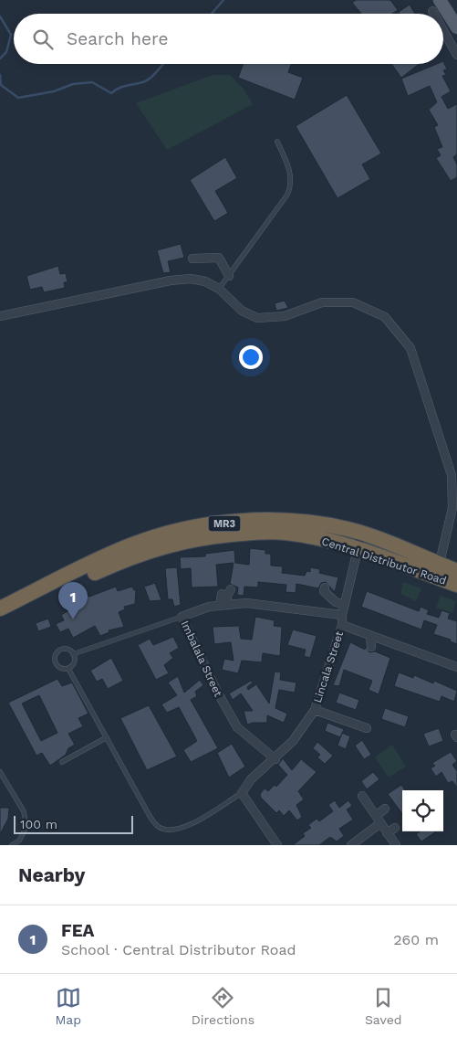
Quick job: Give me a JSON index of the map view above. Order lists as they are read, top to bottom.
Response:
{
  "streets": {
    "highway": ["MR3", "Central Distributor Road"],
    "street": ["Imbalala Street", "Lincala Street"]
  },
  "crossings": [
    ["Central Distributor Road", "Lincala Street"],
    ["Imbalala Street", "Lincala Street"]
  ],
  "scale_bar": "100 m",
  "page": {
    "search": "Search here",
    "pins": "1",
    "scale": "100 m",
    "heading": "Nearby",
    "list": [
      {
        "mark": "1",
        "name": "FEA",
        "note": "School · Central Distributor Road",
        "value": "260 m"
      }
    ],
    "nav": ["Map", "Directions", "Saved"]
  }
}
